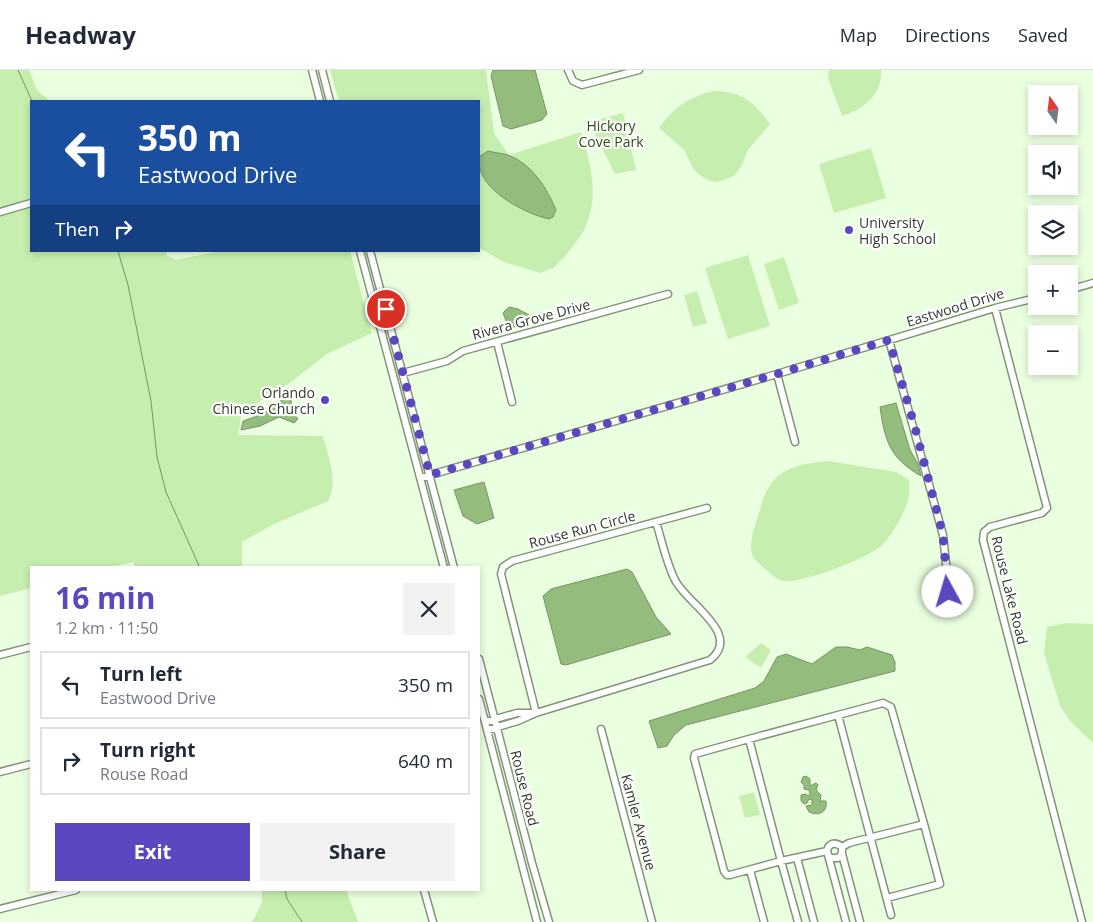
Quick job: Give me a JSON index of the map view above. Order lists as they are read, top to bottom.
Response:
{
  "streets": {
    "street": [
      "Eastwood Drive",
      "Rivera Grove Drive",
      "Rouse Run Circle",
      "Rouse Lake Road",
      "Rouse Road",
      "Kamler Avenue"
    ]
  },
  "crossings": [
    ["Eastwood Drive", "Rouse Lake Road"],
    ["Rouse Run Circle", "Rouse Road"]
  ],
  "parks": ["Hickory Cove Park"],
  "places": ["University High School", "Orlando Chinese Church"],
  "north": "top",
  "page": {
    "header": "Headway",
    "nav": ["Map", "Directions", "Saved"],
    "map_buttons": ["+", "−"],
    "turn": ["350 m", "Eastwood Drive"],
    "then": "Then",
    "heading": ["16 min", "1.2 km · 11:50"],
    "list": [
      {
        "name": "Turn left",
        "note": "Eastwood Drive",
        "value": "350 m"
      },
      {
        "name": "Turn right",
        "note": "Rouse Road",
        "value": "640 m"
      }
    ],
    "buttons": ["Exit", "Share"]
  }
}
